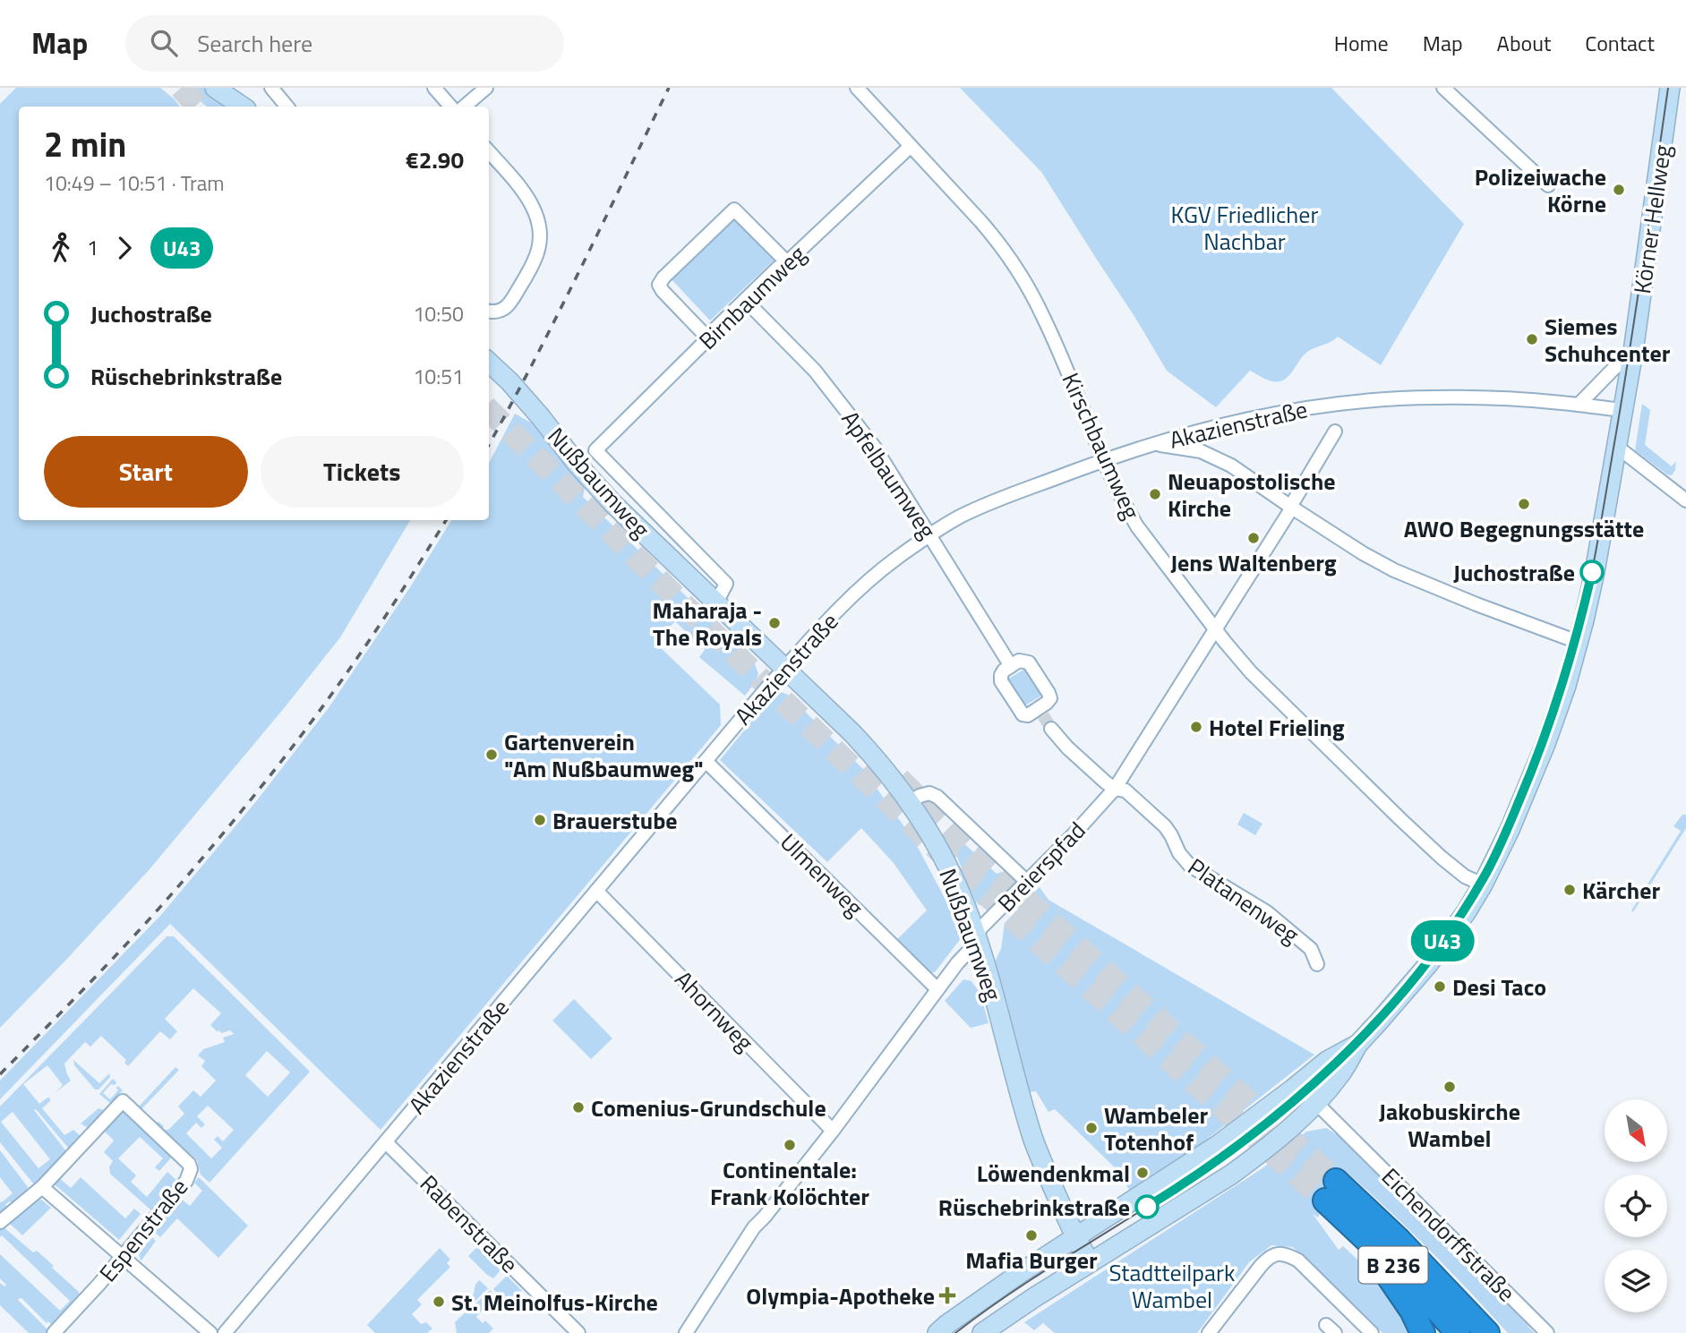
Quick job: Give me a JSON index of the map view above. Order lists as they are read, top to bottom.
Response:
{
  "streets": {
    "highway": ["B 236"],
    "main road": ["Körner Hellweg", "Nußbaumweg"],
    "street": [
      "Birnbaumweg",
      "Akazienstraße",
      "Kirschbaumweg",
      "Apfelbaumweg",
      "Breierspfad",
      "Ulmenweg",
      "Platanenweg",
      "Ahornweg",
      "Rabenstraße",
      "Espenstraße",
      "Eichendorffstraße"
    ]
  },
  "crossings": [
    ["Körner Hellweg", "Akazienstraße"],
    ["Körner Hellweg", "Kirschbaumweg"],
    ["Birnbaumweg", "Kirschbaumweg"],
    ["Birnbaumweg", "Apfelbaumweg"],
    ["Birnbaumweg", "Nußbaumweg"],
    ["Akazienstraße", "Kirschbaumweg"],
    ["Akazienstraße", "Apfelbaumweg"],
    ["Akazienstraße", "Nußbaumweg"],
    ["Akazienstraße", "Ulmenweg"],
    ["Akazienstraße", "Ahornweg"],
    ["Akazienstraße", "Rabenstraße"],
    ["Kirschbaumweg", "Breierspfad"],
    ["Nußbaumweg", "Breierspfad"],
    ["Breierspfad", "Ulmenweg"],
    ["Breierspfad", "Platanenweg"],
    ["Breierspfad", "Ahornweg"]
  ],
  "parks": ["KGV Friedlicher Nachbar", "Stadtteilpark Wambel"],
  "places": {
    "other": [
      "Polizeiwache Körne",
      "Siemes Schuhcenter",
      "Neuapostolische Kirche",
      "AWO Begegnungsstätte",
      "Jens Waltenberg",
      "Juchostraße",
      "Maharaja - The Royals",
      "Hotel Frieling",
      "Gartenverein \"Am Nußbaumweg\"",
      "Brauerstube",
      "Kärcher",
      "Desi Taco",
      "Jakobuskirche Wambel",
      "Comenius-Grundschule",
      "Wambeler Totenhof",
      "Continentale: Frank Kolöchter",
      "Löwendenkmal",
      "Rüschebrinkstraße",
      "Mafia Burger",
      "St. Meinolfus-Kirche"
    ],
    "health": ["Olympia-Apotheke"]
  },
  "lines": ["tram line U43"],
  "north": "bottom right",
  "page": {
    "header": "Map",
    "search": "Search here",
    "nav": [
      "Home",
      "Map",
      "About",
      "Contact"
    ],
    "on_map": "U43",
    "heading": ["2 min", "10:49 – 10:51 · Tram", "€2.90"],
    "legs": ["1", "U43"],
    "list": [
      {
        "name": "Juchostraße",
        "value": "10:50"
      },
      {
        "name": "Rüschebrinkstraße",
        "value": "10:51"
      }
    ],
    "buttons": ["Start", "Tickets"]
  }
}
